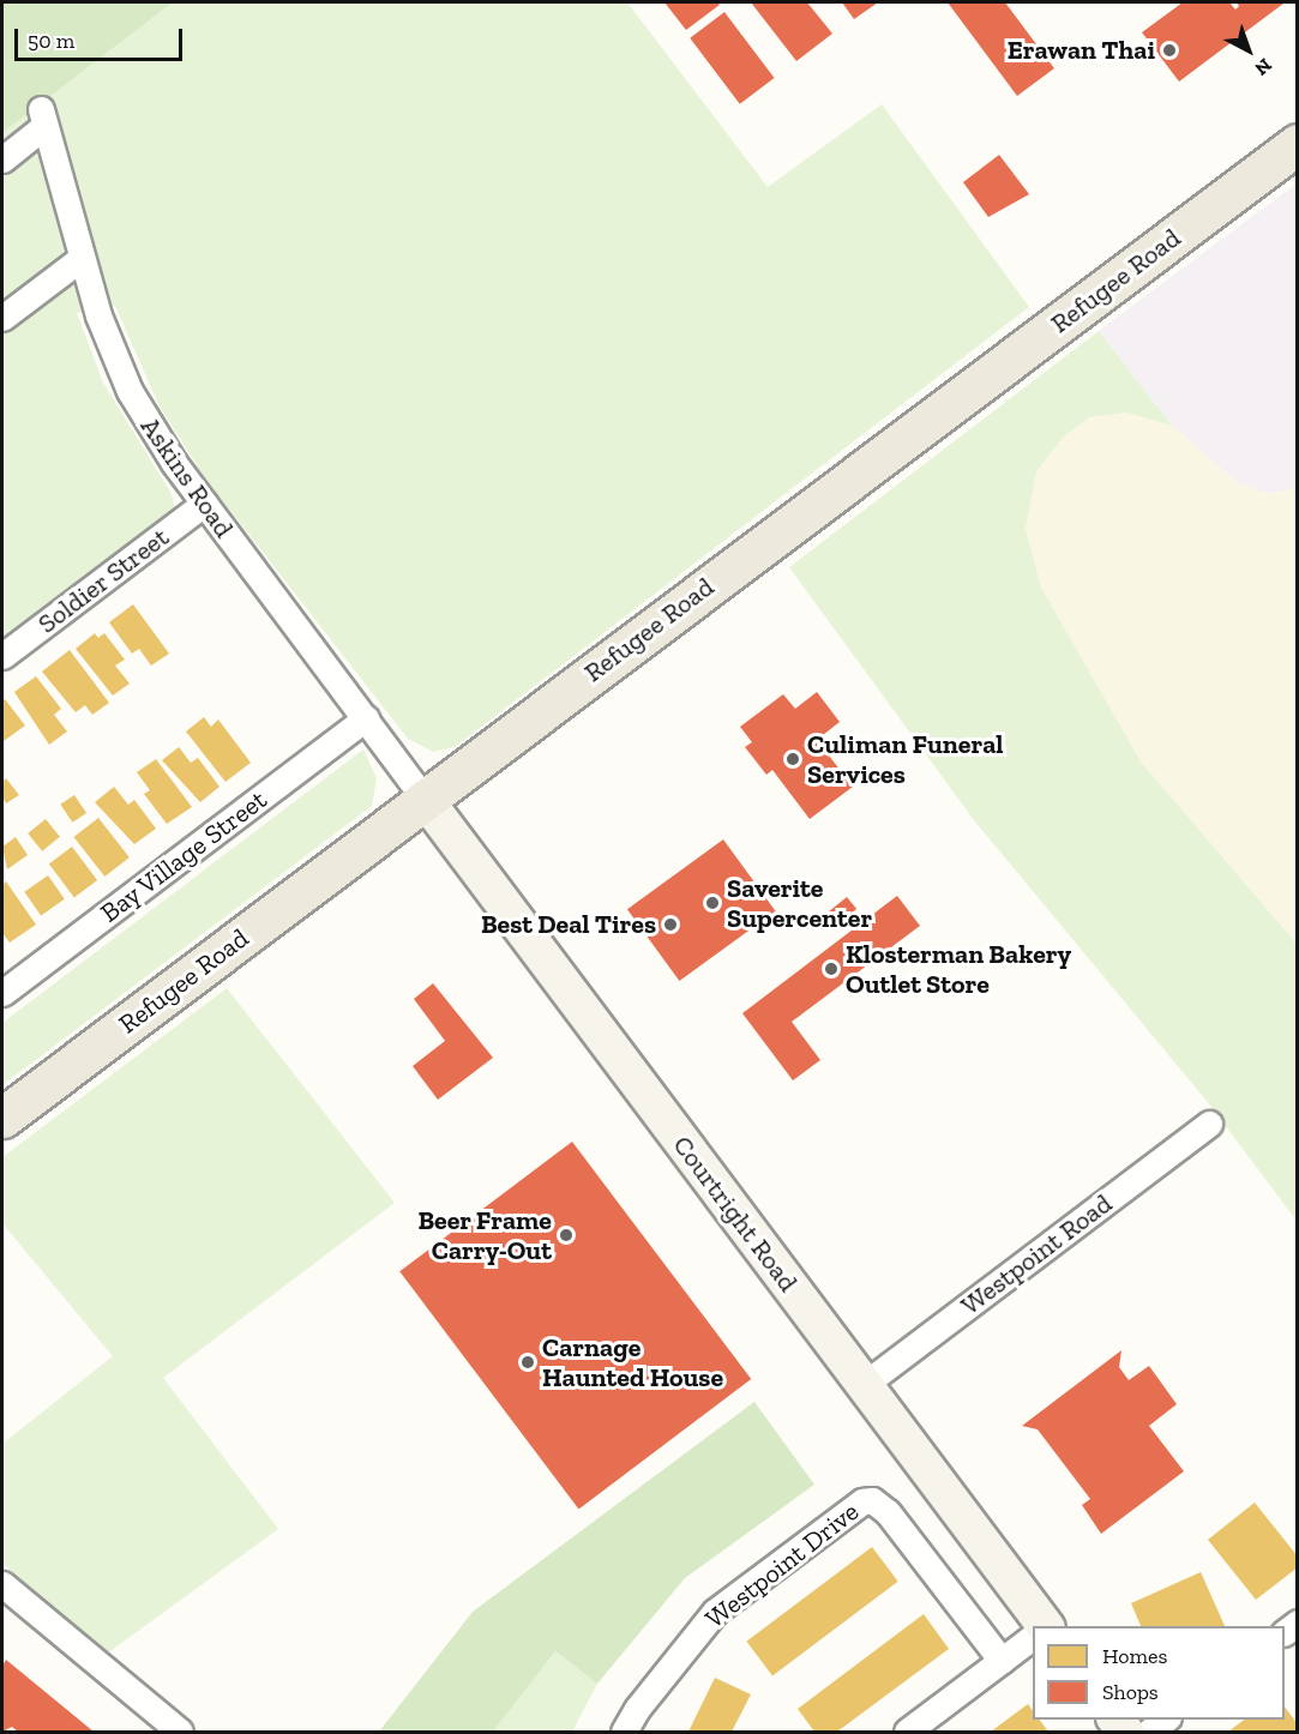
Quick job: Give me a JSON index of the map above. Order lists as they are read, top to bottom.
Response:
{
  "streets": {
    "main road": ["Refugee Road"],
    "street": [
      "Askins Road",
      "Soldier Street",
      "Bay Village Street",
      "Courtright Road",
      "Westpoint Road",
      "Westpoint Drive"
    ]
  },
  "crossings": [
    ["Refugee Road", "Askins Road"],
    ["Refugee Road", "Courtright Road"],
    ["Askins Road", "Soldier Street"],
    ["Askins Road", "Bay Village Street"],
    ["Askins Road", "Courtright Road"],
    ["Courtright Road", "Westpoint Road"]
  ],
  "places": [
    "Erawan Thai",
    "Culiman Funeral Services",
    "Saverite Supercenter",
    "Best Deal Tires",
    "Klosterman Bakery Outlet Store",
    "Beer Frame Carry-Out",
    "Carnage Haunted House"
  ],
  "legend": ["Homes", "Shops"],
  "scale_bar": "50 m",
  "north": "bottom right"
}
